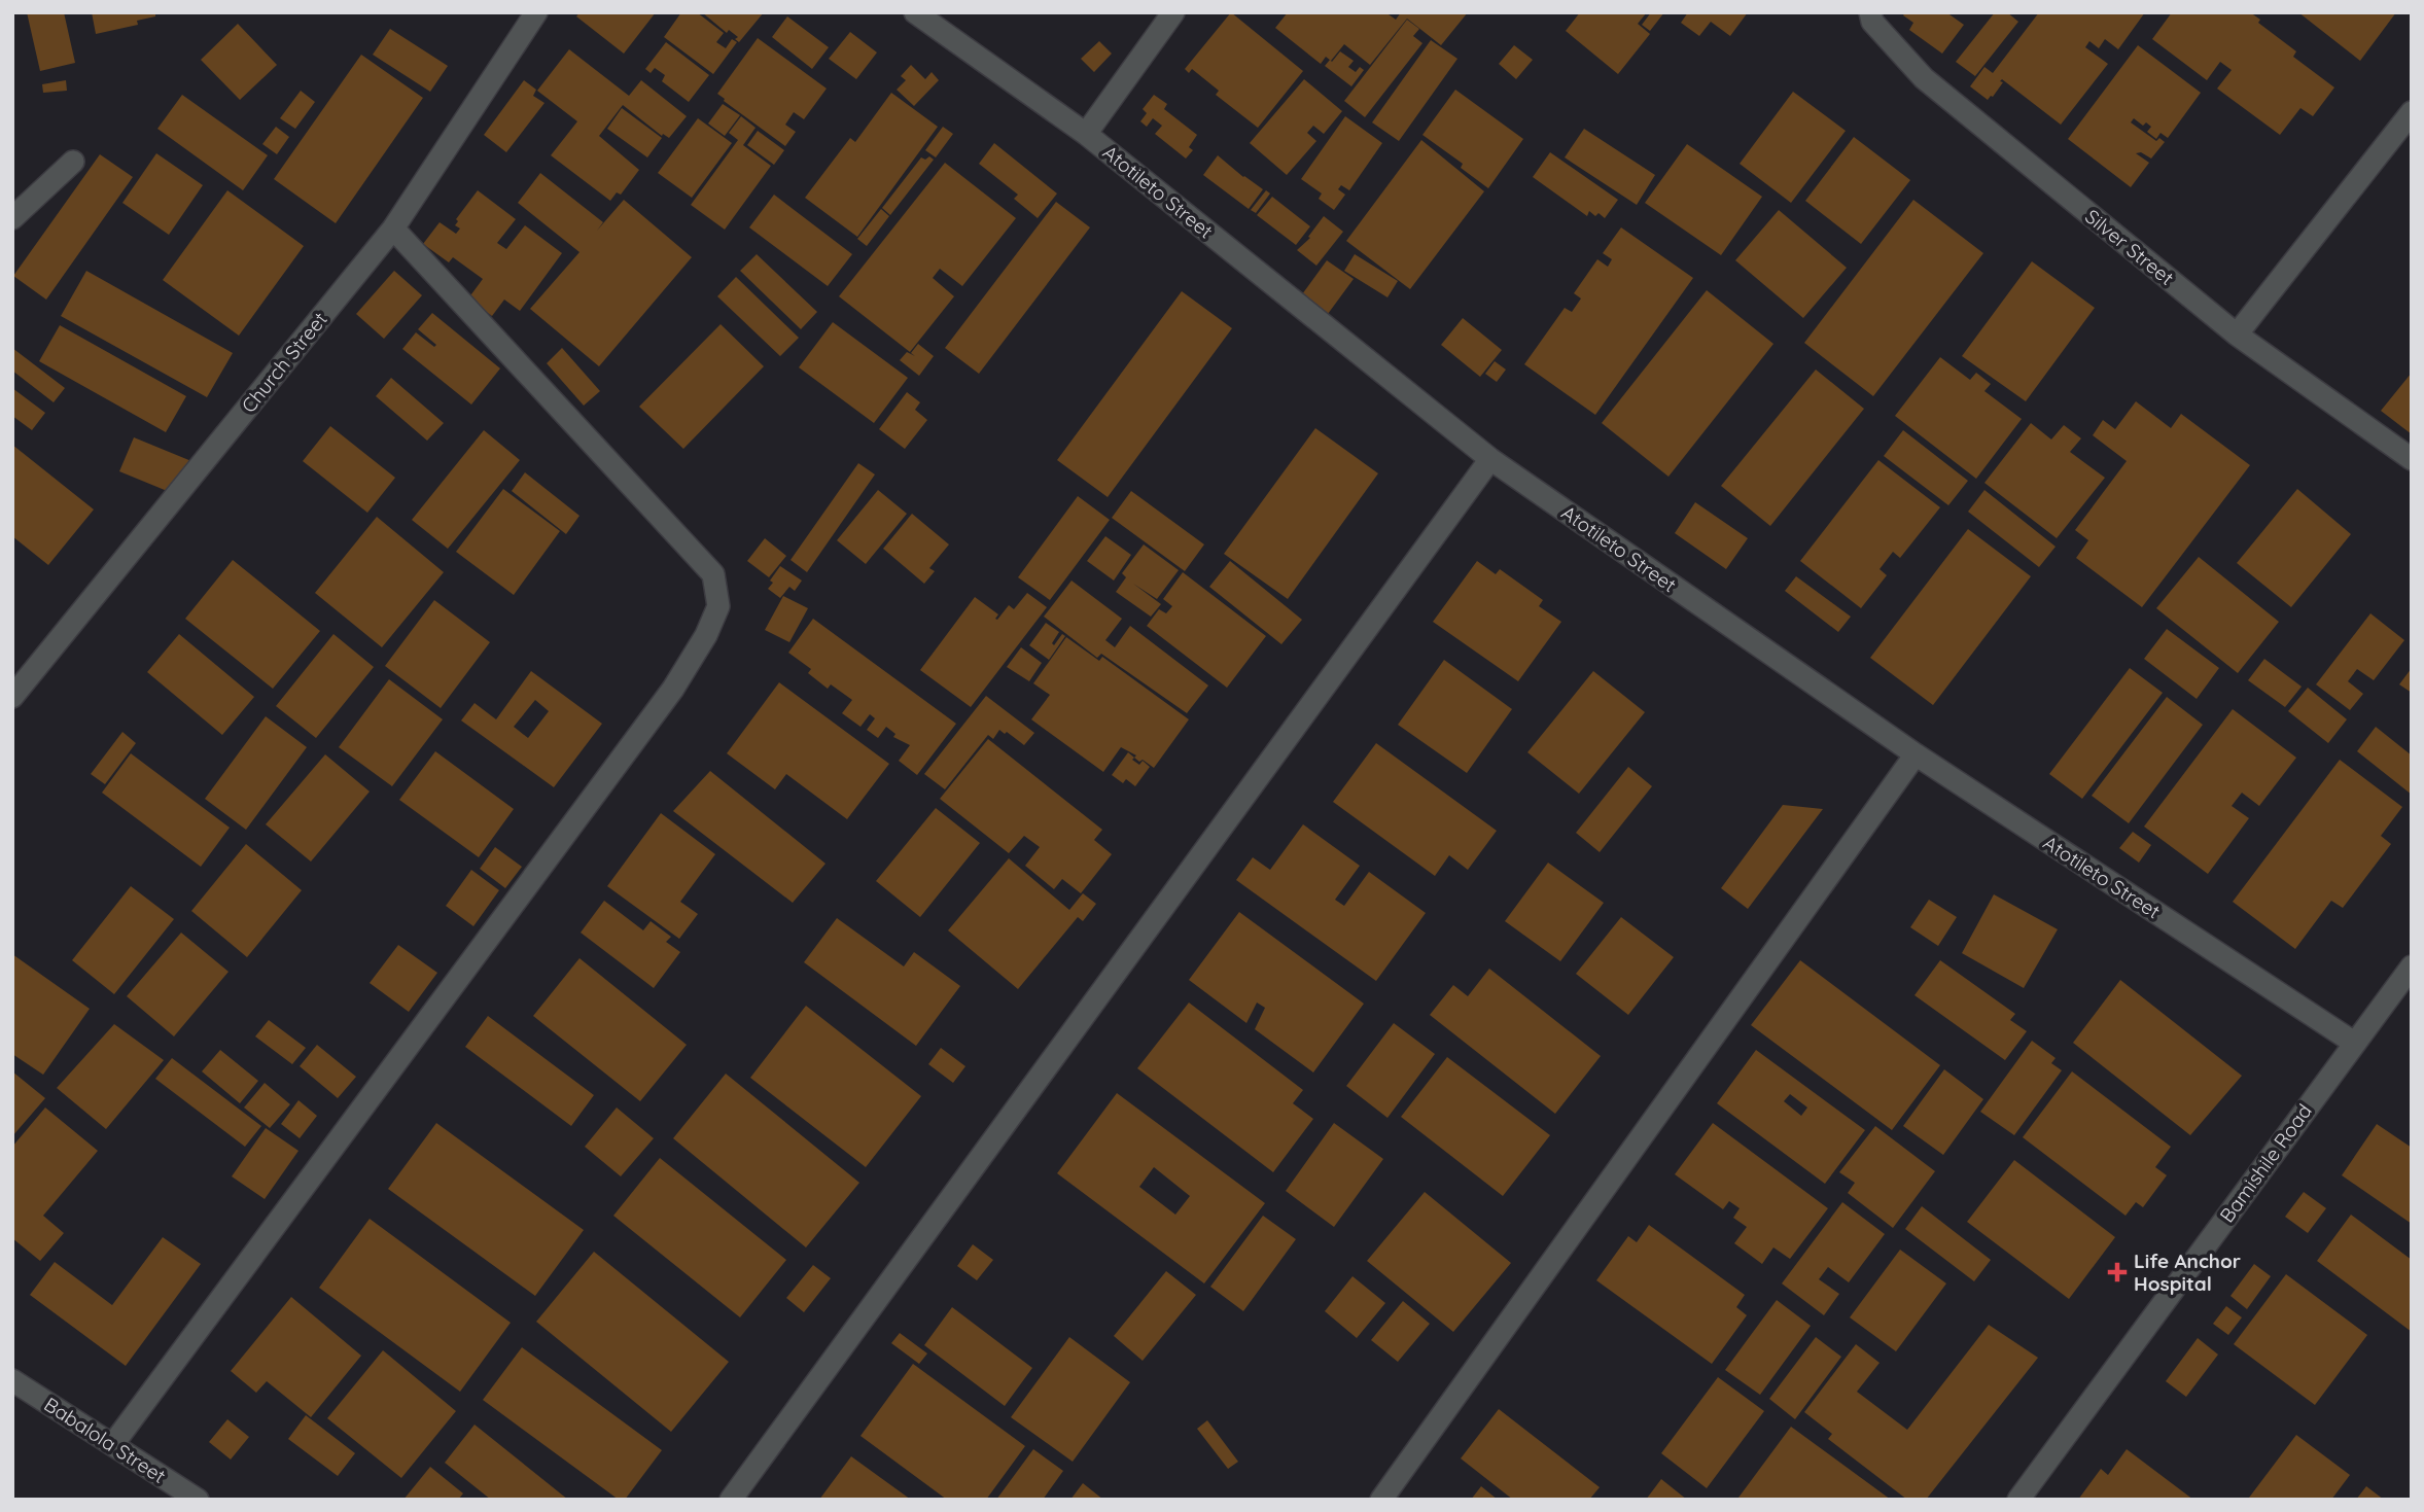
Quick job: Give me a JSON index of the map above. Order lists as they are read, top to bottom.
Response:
{
  "streets": {
    "street": [
      "Atotileto Street",
      "Silver Street",
      "Church Street",
      "Bamishile Road",
      "Babalola Street"
    ]
  },
  "crossings": [
    ["Atotileto Street", "Bamishile Road"]
  ],
  "places": {
    "health": ["Life Anchor Hospital"]
  }
}
